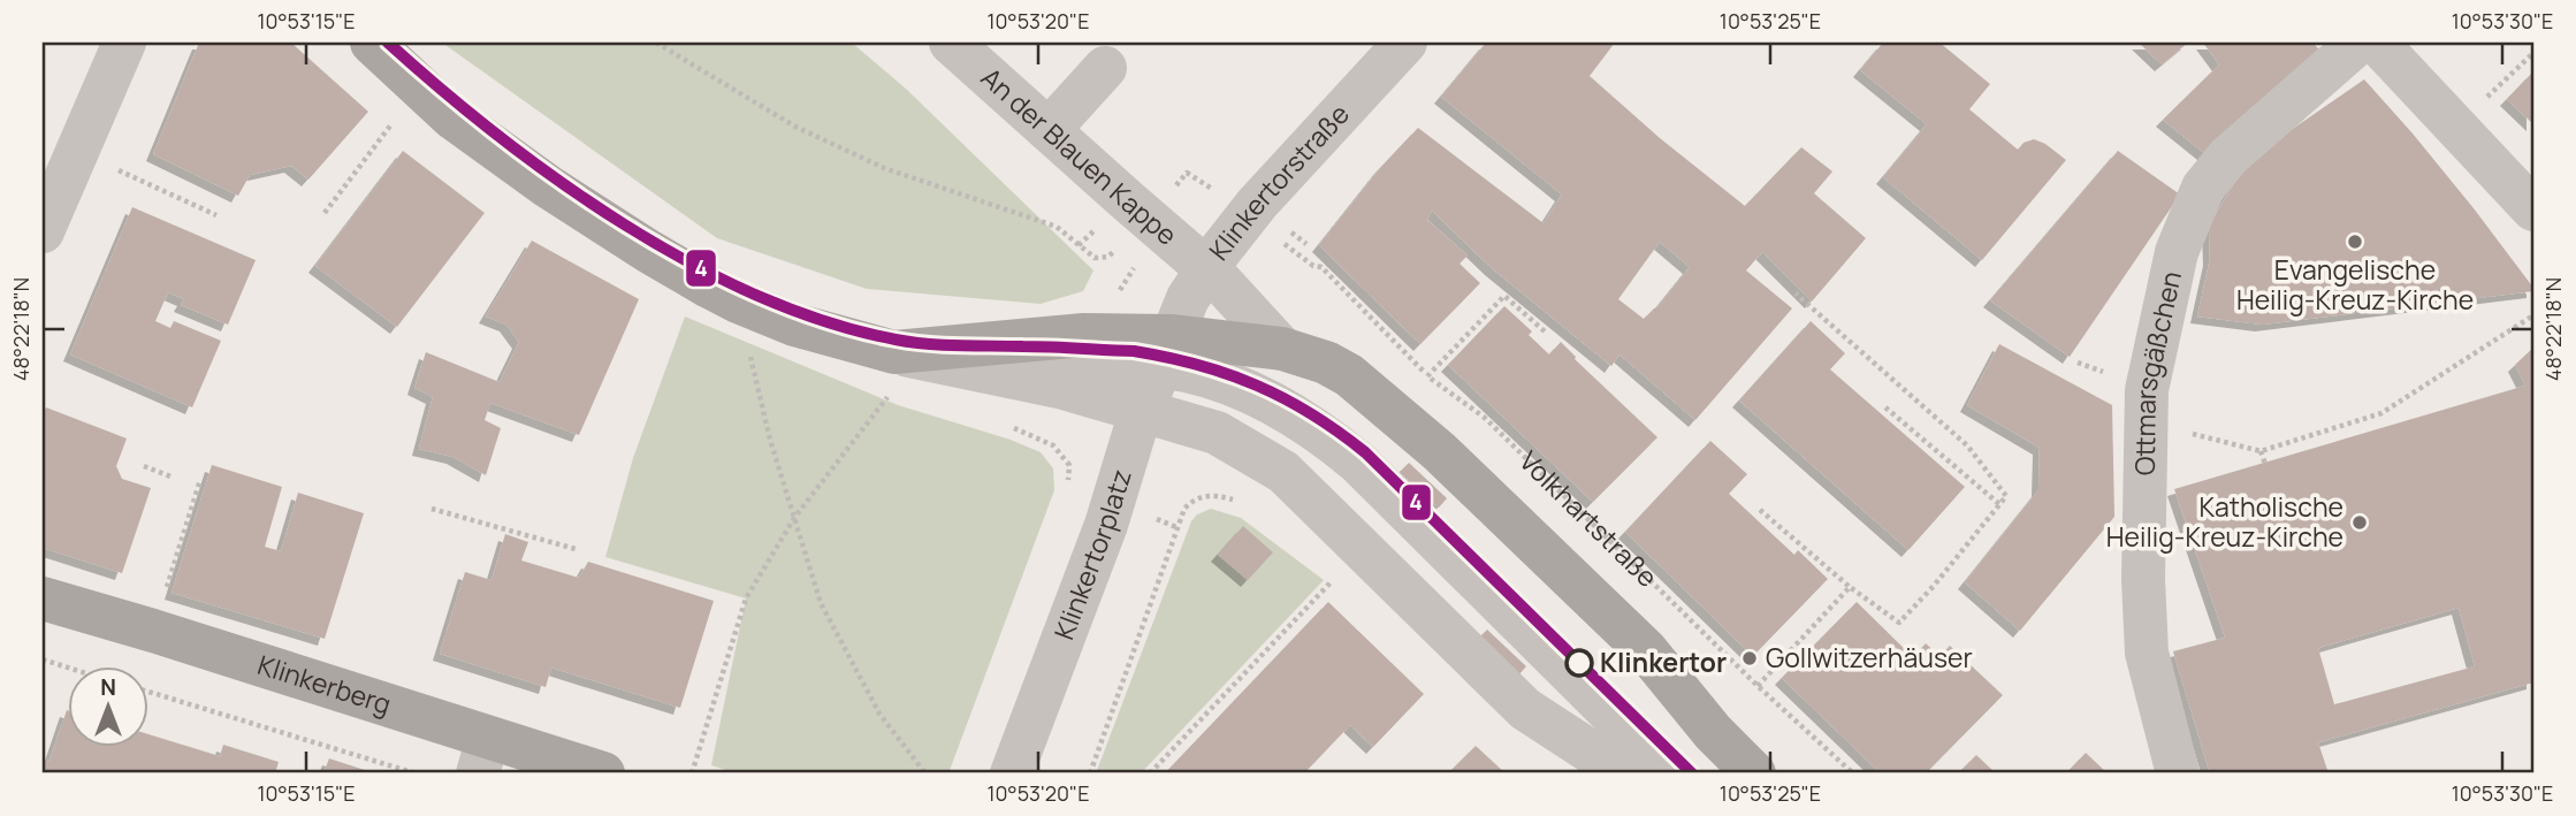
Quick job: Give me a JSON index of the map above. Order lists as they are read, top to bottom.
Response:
{
  "streets": {
    "main road": ["Volkhartstraße", "Klinkerberg"],
    "street": [
      "An der Blauen Kappe",
      "Klinkertorstraße",
      "Ottmarsgäßchen",
      "Klinkertorplatz"
    ]
  },
  "crossings": [
    ["An der Blauen Kappe", "Klinkertorstraße"],
    ["An der Blauen Kappe", "Volkhartstraße"],
    ["Klinkertorstraße", "Volkhartstraße"],
    ["Klinkertorstraße", "Klinkertorplatz"],
    ["Volkhartstraße", "Klinkertorplatz"]
  ],
  "places": [
    "Evangelische Heilig-Kreuz-Kirche",
    "Katholische Heilig-Kreuz-Kirche",
    "Gollwitzerhäuser",
    "Klinkertor"
  ],
  "lines": ["transit line 4"],
  "north": "top",
  "coordinates": [
    "10°53'15\"E",
    "10°53'20\"E",
    "10°53'25\"E",
    "10°53'30\"E",
    "48°22'18\"N"
  ]
}
